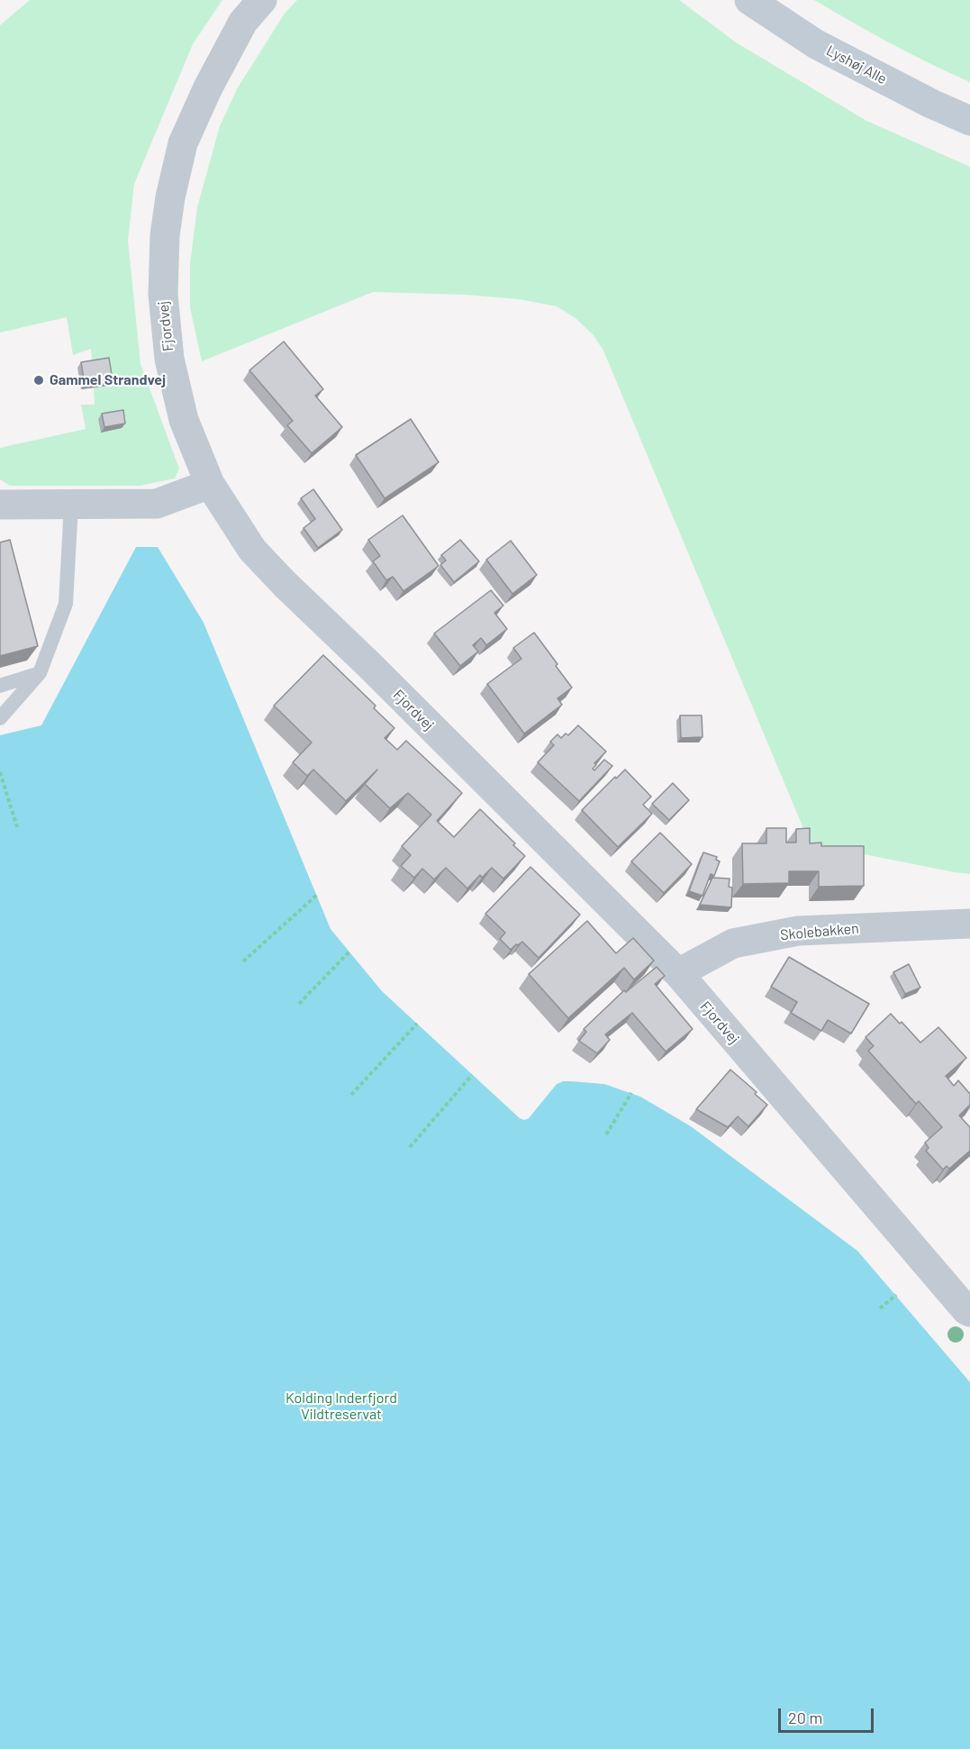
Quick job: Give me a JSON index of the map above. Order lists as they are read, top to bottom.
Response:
{
  "streets": {
    "street": ["Lyshøj Alle", "Fjordvej", "Skolebakken"]
  },
  "crossings": [
    ["Fjordvej", "Skolebakken"]
  ],
  "parks": ["Kolding Inderfjord Vildtreservat"],
  "places": ["Gammel Strandvej"],
  "scale_bar": "20 m"
}
